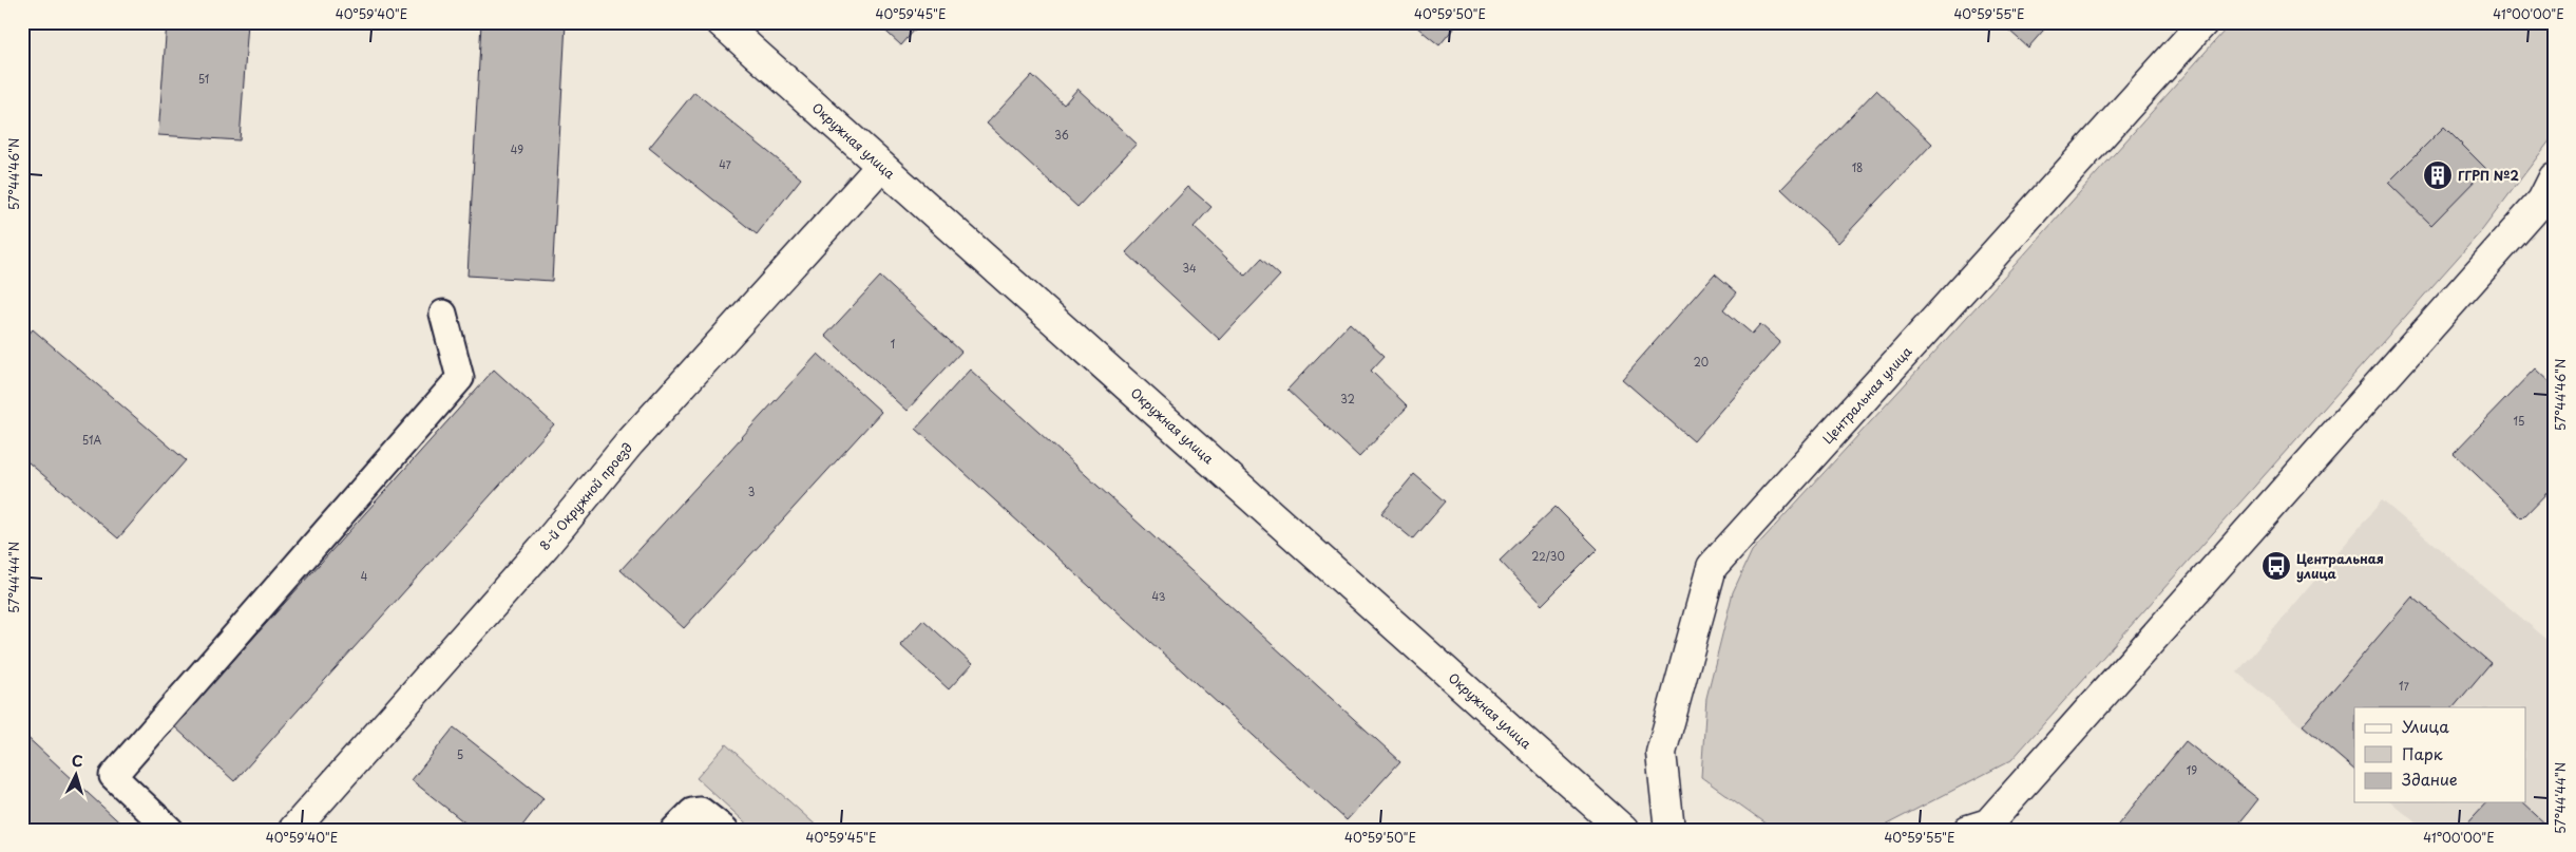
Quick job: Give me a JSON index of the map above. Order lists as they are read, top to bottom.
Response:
{
  "streets": {
    "street": ["Окружная улица", "Центральная улица", "8-й Окружной проезд"]
  },
  "crossings": [
    ["Окружная улица", "8-й Окружной проезд"]
  ],
  "places": {
    "building": ["ГГРП №2"],
    "bus stop": ["Центральная улица"]
  },
  "house_numbers": [
    "51",
    "36",
    "49",
    "47",
    "18",
    "34",
    "1",
    "20",
    "32",
    "15",
    "51А",
    "3",
    "22/30",
    "4",
    "43",
    "17",
    "5",
    "19"
  ],
  "legend": ["Улица", "Парк", "Здание"],
  "north": "top",
  "coordinates": [
    "40°59'40\"E",
    "40°59'45\"E",
    "40°59'50\"E",
    "40°59'55\"E",
    "41°00'00\"E",
    "57°44'46\"N",
    "57°44'44\"N"
  ]
}
